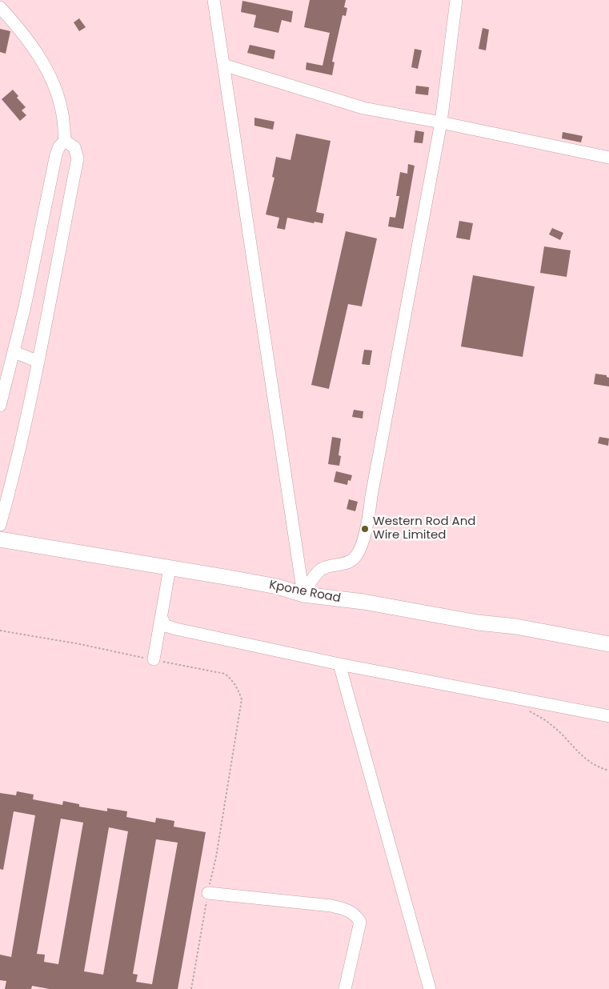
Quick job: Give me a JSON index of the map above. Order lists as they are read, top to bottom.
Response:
{
  "streets": {
    "main road": ["Kpone Road"]
  },
  "places": ["Western Rod And Wire Limited"]
}
